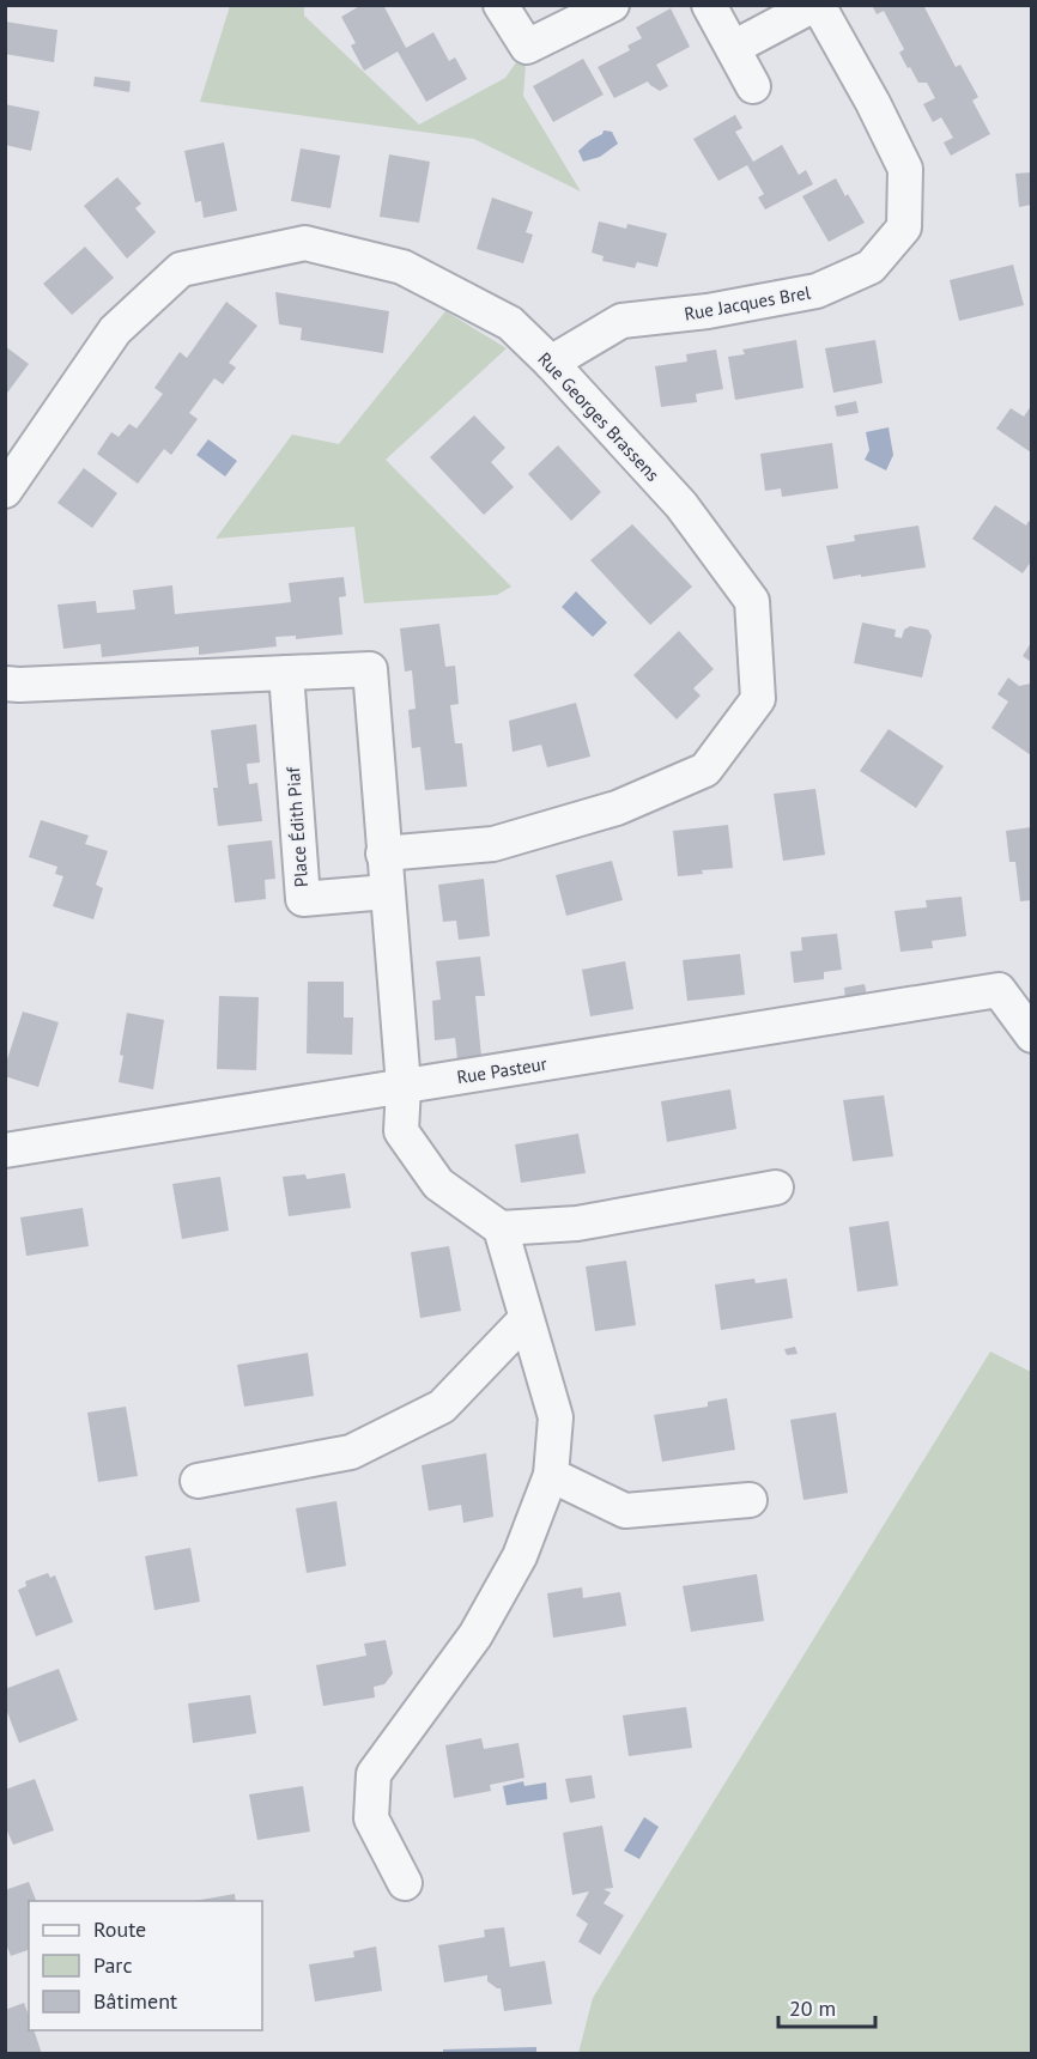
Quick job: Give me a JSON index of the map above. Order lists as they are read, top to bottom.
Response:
{
  "streets": {
    "street": [
      "Rue Jacques Brel",
      "Rue Georges Brassens",
      "Place Édith Piaf",
      "Rue Pasteur"
    ]
  },
  "crossings": [
    ["Rue Jacques Brel", "Rue Georges Brassens"]
  ],
  "legend": ["Route", "Parc", "Bâtiment"],
  "scale_bar": "20 m"
}
